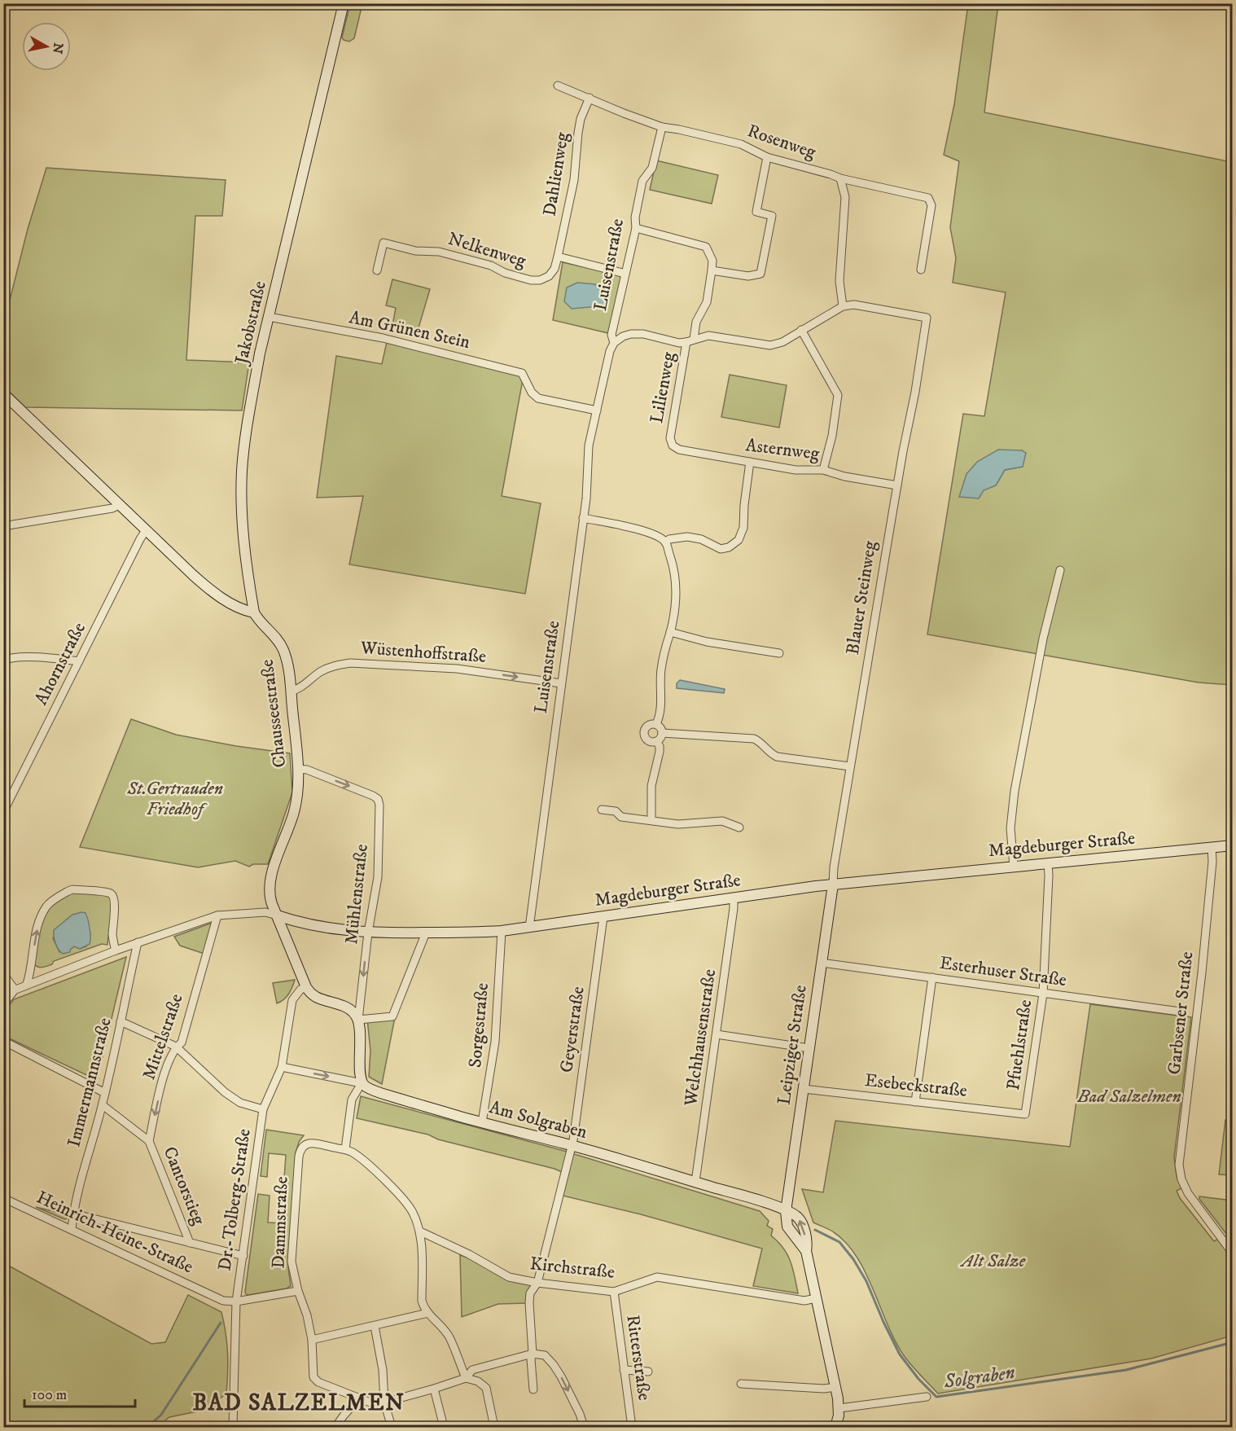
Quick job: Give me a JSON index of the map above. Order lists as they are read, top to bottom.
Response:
{
  "streets": {
    "street": [
      "Rosenweg",
      "Dahlienweg",
      "Nelkenweg",
      "Luisenstraße",
      "Jakobstraße",
      "Am Grünen Stein",
      "Lilienweg",
      "Asternweg",
      "Blauer Steinweg",
      "Wüstenhoffstraße",
      "Ahornstraße",
      "Chausseestraße",
      "Magdeburger Straße",
      "Mühlenstraße",
      "Esterhuser Straße",
      "Garbsener Straße",
      "Sorgestraße",
      "Geyerstraße",
      "Mittelstraße",
      "Welchhausenstraße",
      "Leipziger Straße",
      "Pfuehlstraße",
      "Immermannstraße",
      "Esebeckstraße",
      "Am Solgraben",
      "Cantorstieg",
      "Dr.-Tolberg-Straße",
      "Dammstraße",
      "Heinrich-Heine-Straße",
      "Kirchstraße",
      "Ritterstraße"
    ]
  },
  "crossings": [
    ["Rosenweg", "Dahlienweg"],
    ["Rosenweg", "Luisenstraße"],
    ["Dahlienweg", "Nelkenweg"],
    ["Luisenstraße", "Am Grünen Stein"],
    ["Luisenstraße", "Wüstenhoffstraße"],
    ["Luisenstraße", "Magdeburger Straße"],
    ["Jakobstraße", "Am Grünen Stein"],
    ["Jakobstraße", "Chausseestraße"],
    ["Lilienweg", "Asternweg"],
    ["Asternweg", "Blauer Steinweg"],
    ["Blauer Steinweg", "Magdeburger Straße"],
    ["Blauer Steinweg", "Leipziger Straße"],
    ["Wüstenhoffstraße", "Chausseestraße"],
    ["Ahornstraße", "Chausseestraße"],
    ["Chausseestraße", "Magdeburger Straße"],
    ["Chausseestraße", "Mühlenstraße"],
    ["Chausseestraße", "Dr.-Tolberg-Straße"],
    ["Magdeburger Straße", "Mühlenstraße"],
    ["Magdeburger Straße", "Garbsener Straße"],
    ["Magdeburger Straße", "Sorgestraße"],
    ["Magdeburger Straße", "Geyerstraße"],
    ["Magdeburger Straße", "Mittelstraße"],
    ["Magdeburger Straße", "Welchhausenstraße"],
    ["Magdeburger Straße", "Leipziger Straße"],
    ["Magdeburger Straße", "Pfuehlstraße"],
    ["Magdeburger Straße", "Immermannstraße"],
    ["Esterhuser Straße", "Leipziger Straße"],
    ["Esterhuser Straße", "Pfuehlstraße"],
    ["Sorgestraße", "Am Solgraben"],
    ["Geyerstraße", "Am Solgraben"],
    ["Geyerstraße", "Kirchstraße"],
    ["Mittelstraße", "Cantorstieg"],
    ["Welchhausenstraße", "Am Solgraben"],
    ["Leipziger Straße", "Esebeckstraße"],
    ["Leipziger Straße", "Am Solgraben"],
    ["Leipziger Straße", "Kirchstraße"],
    ["Pfuehlstraße", "Esebeckstraße"],
    ["Immermannstraße", "Cantorstieg"],
    ["Immermannstraße", "Heinrich-Heine-Straße"],
    ["Am Solgraben", "Dr.-Tolberg-Straße"],
    ["Dr.-Tolberg-Straße", "Heinrich-Heine-Straße"],
    ["Dammstraße", "Heinrich-Heine-Straße"],
    ["Kirchstraße", "Ritterstraße"]
  ],
  "one_way": ["Wüstenhoffstraße", "Mühlenstraße", "Mittelstraße"],
  "districts": ["BAD SALZELMEN"],
  "water": ["Solgraben"],
  "parks": ["St.Gertrauden Friedhof", "Bad Salzelmen", "Alt Salze"],
  "scale_bar": "100 m",
  "north": "right"
}
